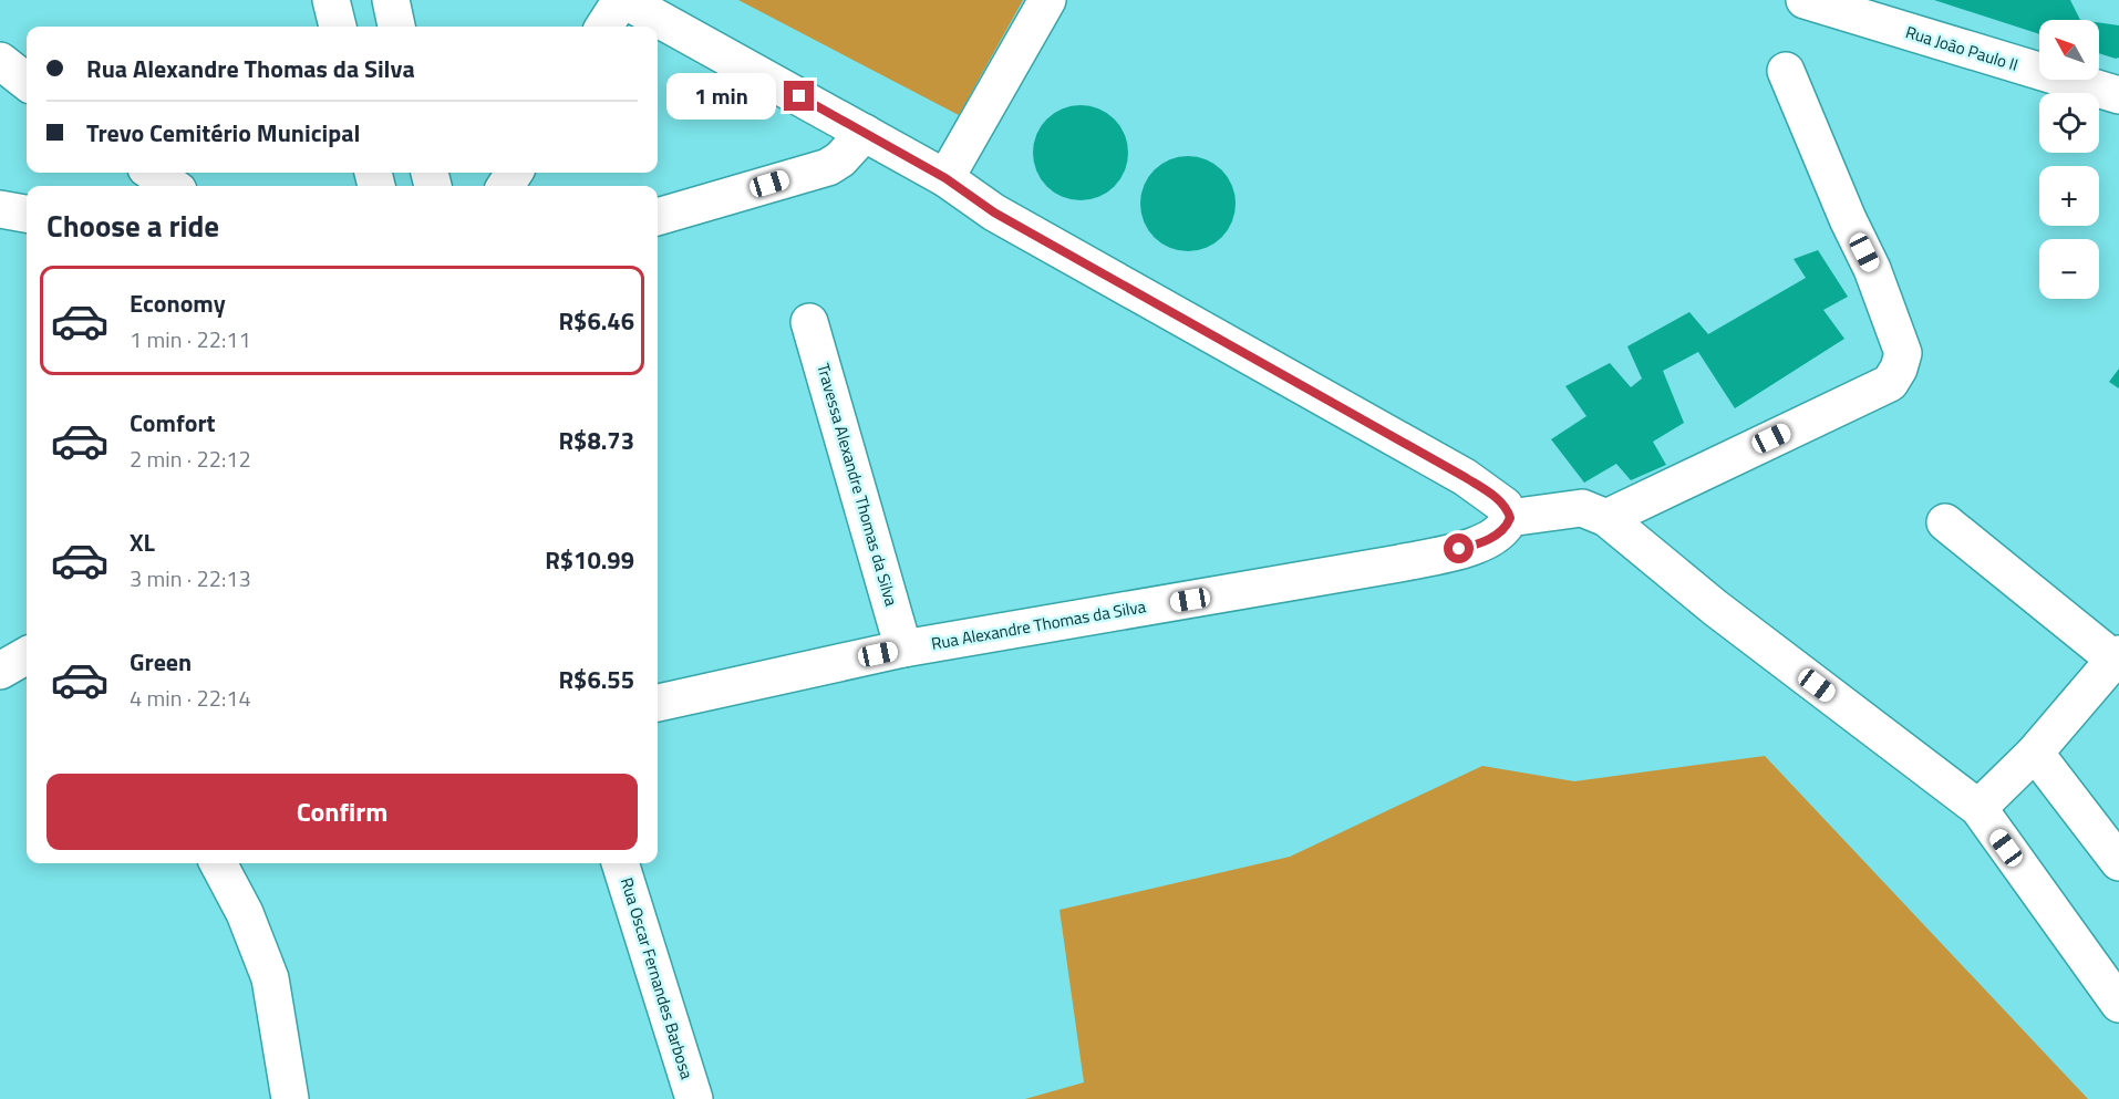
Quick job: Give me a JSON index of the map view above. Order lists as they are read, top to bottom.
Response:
{
  "streets": {
    "street": [
      "Rua João Paulo II",
      "Travessa Alexandre Thomas da Silva",
      "Rua Alexandre Thomas da Silva",
      "Rua Oscar Fernandes Barbosa"
    ]
  },
  "crossings": [
    ["Travessa Alexandre Thomas da Silva", "Rua Alexandre Thomas da Silva"]
  ],
  "north": "top left",
  "page": {
    "map_buttons": ["+", "−"],
    "banner": ["Rua Alexandre Thomas da Silva", "Trevo Cemitério Municipal"],
    "bubble": "1 min",
    "heading": "Choose a ride",
    "list": [
      {
        "name": "Economy",
        "note": "1 min · 22:11",
        "value": "R$6.46"
      },
      {
        "name": "Comfort",
        "note": "2 min · 22:12",
        "value": "R$8.73"
      },
      {
        "name": "XL",
        "note": "3 min · 22:13",
        "value": "R$10.99"
      },
      {
        "name": "Green",
        "note": "4 min · 22:14",
        "value": "R$6.55"
      }
    ],
    "buttons": "Confirm"
  }
}
